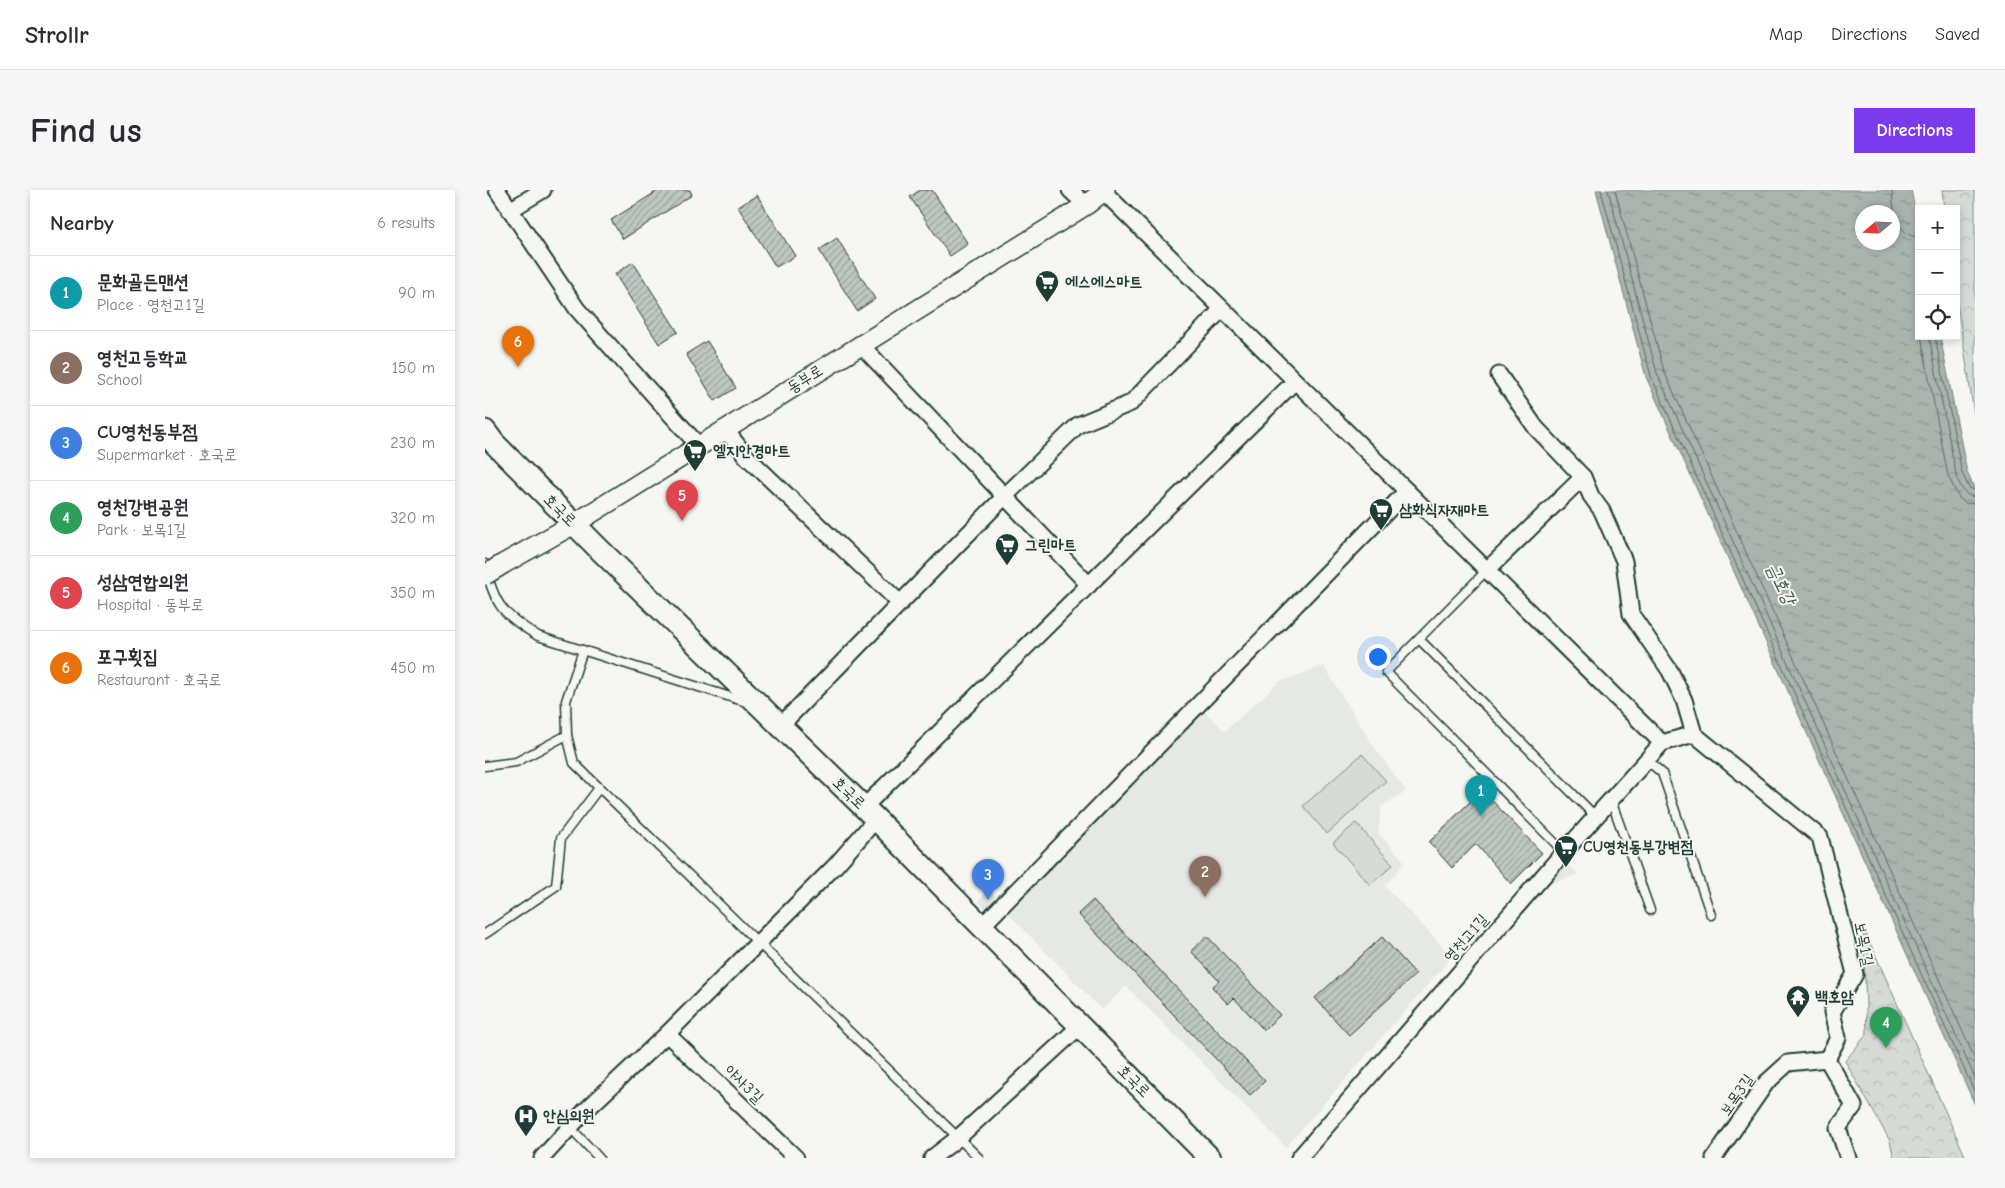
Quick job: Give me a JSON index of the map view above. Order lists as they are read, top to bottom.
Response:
{
  "streets": {
    "main road": ["호국로"],
    "street": [
      "동부로",
      "영천고1길",
      "보목1길",
      "야사3길",
      "보목3길"
    ]
  },
  "crossings": [
    ["동부로", "호국로"],
    ["보목1길", "보목3길"]
  ],
  "water": ["금호강"],
  "places": {
    "supermarket": [
      "에스에스마트",
      "엘지안경마트",
      "삼화식자재마트",
      "그린마트",
      "CU영천동부강변점"
    ],
    "temple": ["백호암"],
    "hospital": ["안심의원"]
  },
  "north": "left",
  "page": {
    "header": "Strollr",
    "nav": ["Map", "Directions", "Saved"],
    "buttons": "Directions",
    "title": "Find us",
    "heading": ["Nearby", "6 results"],
    "map_buttons": ["+", "−"],
    "list": [
      {
        "mark": "1",
        "name": "문화골든맨션",
        "note": "Place · 영천고1길",
        "value": "90 m"
      },
      {
        "mark": "2",
        "name": "영천고등학교",
        "note": "School",
        "value": "150 m"
      },
      {
        "mark": "3",
        "name": "CU영천동부점",
        "note": "Supermarket · 호국로",
        "value": "230 m"
      },
      {
        "mark": "4",
        "name": "영천강변공원",
        "note": "Park · 보목1길",
        "value": "320 m"
      },
      {
        "mark": "5",
        "name": "성삼연합의원",
        "note": "Hospital · 동부로",
        "value": "350 m"
      },
      {
        "mark": "6",
        "name": "포구횟집",
        "note": "Restaurant · 호국로",
        "value": "450 m"
      }
    ],
    "pins": [
      "6",
      "5",
      "1",
      "2",
      "3",
      "4"
    ]
  }
}
